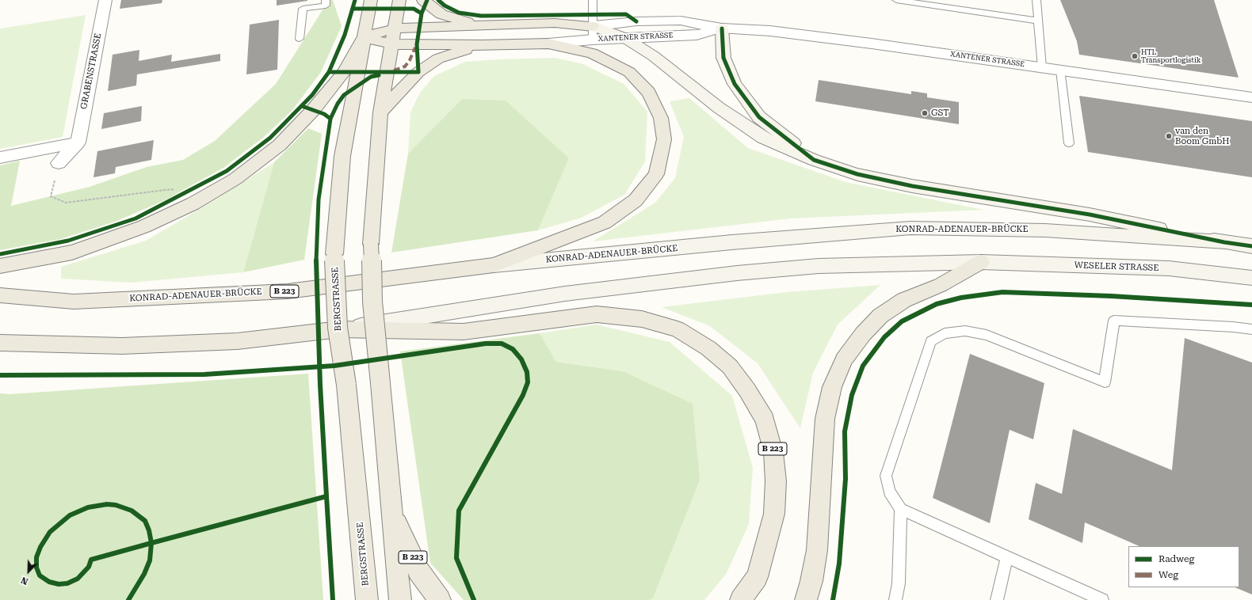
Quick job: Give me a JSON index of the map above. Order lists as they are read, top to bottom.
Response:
{
  "streets": {
    "main road": [
      "KONRAD-ADENAUER-BRÜCKE",
      "WESELER STRASSE",
      "B 223",
      "BERGSTRASSE"
    ],
    "street": ["XANTENER STRASSE", "GRABENSTRASSE"]
  },
  "places": ["HTL Transportlogistik", "GST", "van den Boom GmbH"],
  "legend": ["Radweg", "Weg"],
  "north": "bottom left"
}
